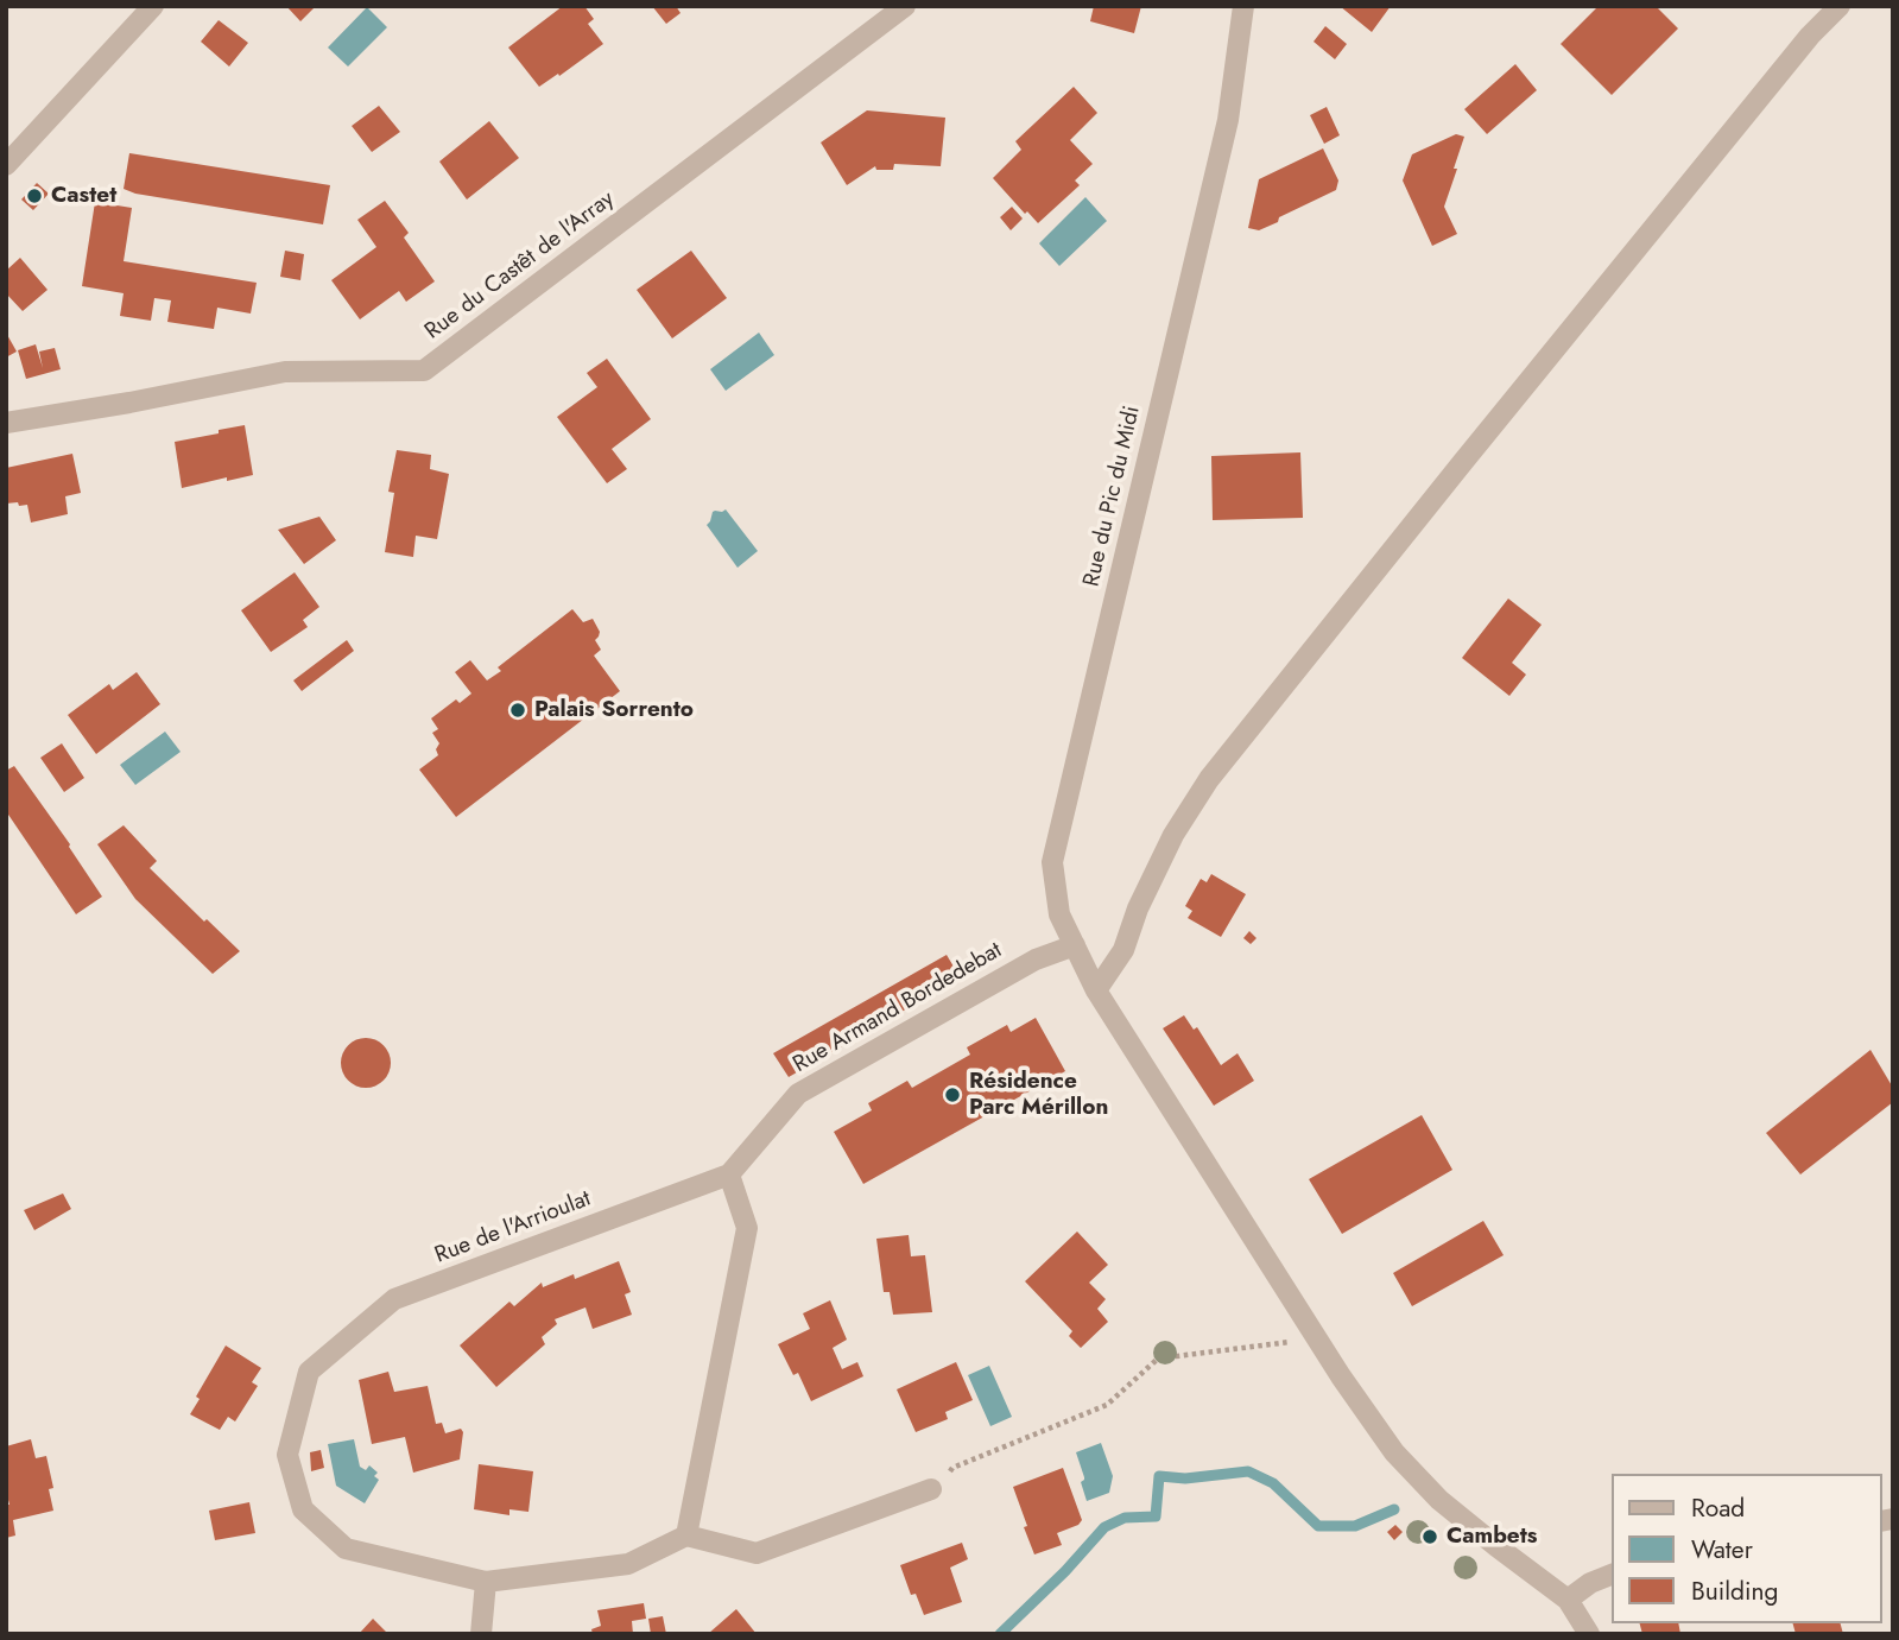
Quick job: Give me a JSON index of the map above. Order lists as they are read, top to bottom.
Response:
{
  "streets": {
    "street": [
      "Rue du Castêt de l'Array",
      "Rue du Pic du Midi",
      "Rue Armand Bordedebat",
      "Rue de l'Arrioulat"
    ]
  },
  "crossings": [
    ["Rue du Pic du Midi", "Rue Armand Bordedebat"],
    ["Rue Armand Bordedebat", "Rue de l'Arrioulat"]
  ],
  "places": [
    "Castet",
    "Palais Sorrento",
    "Résidence Parc Mérillon",
    "Cambets"
  ],
  "legend": ["Road", "Water", "Building"]
}
